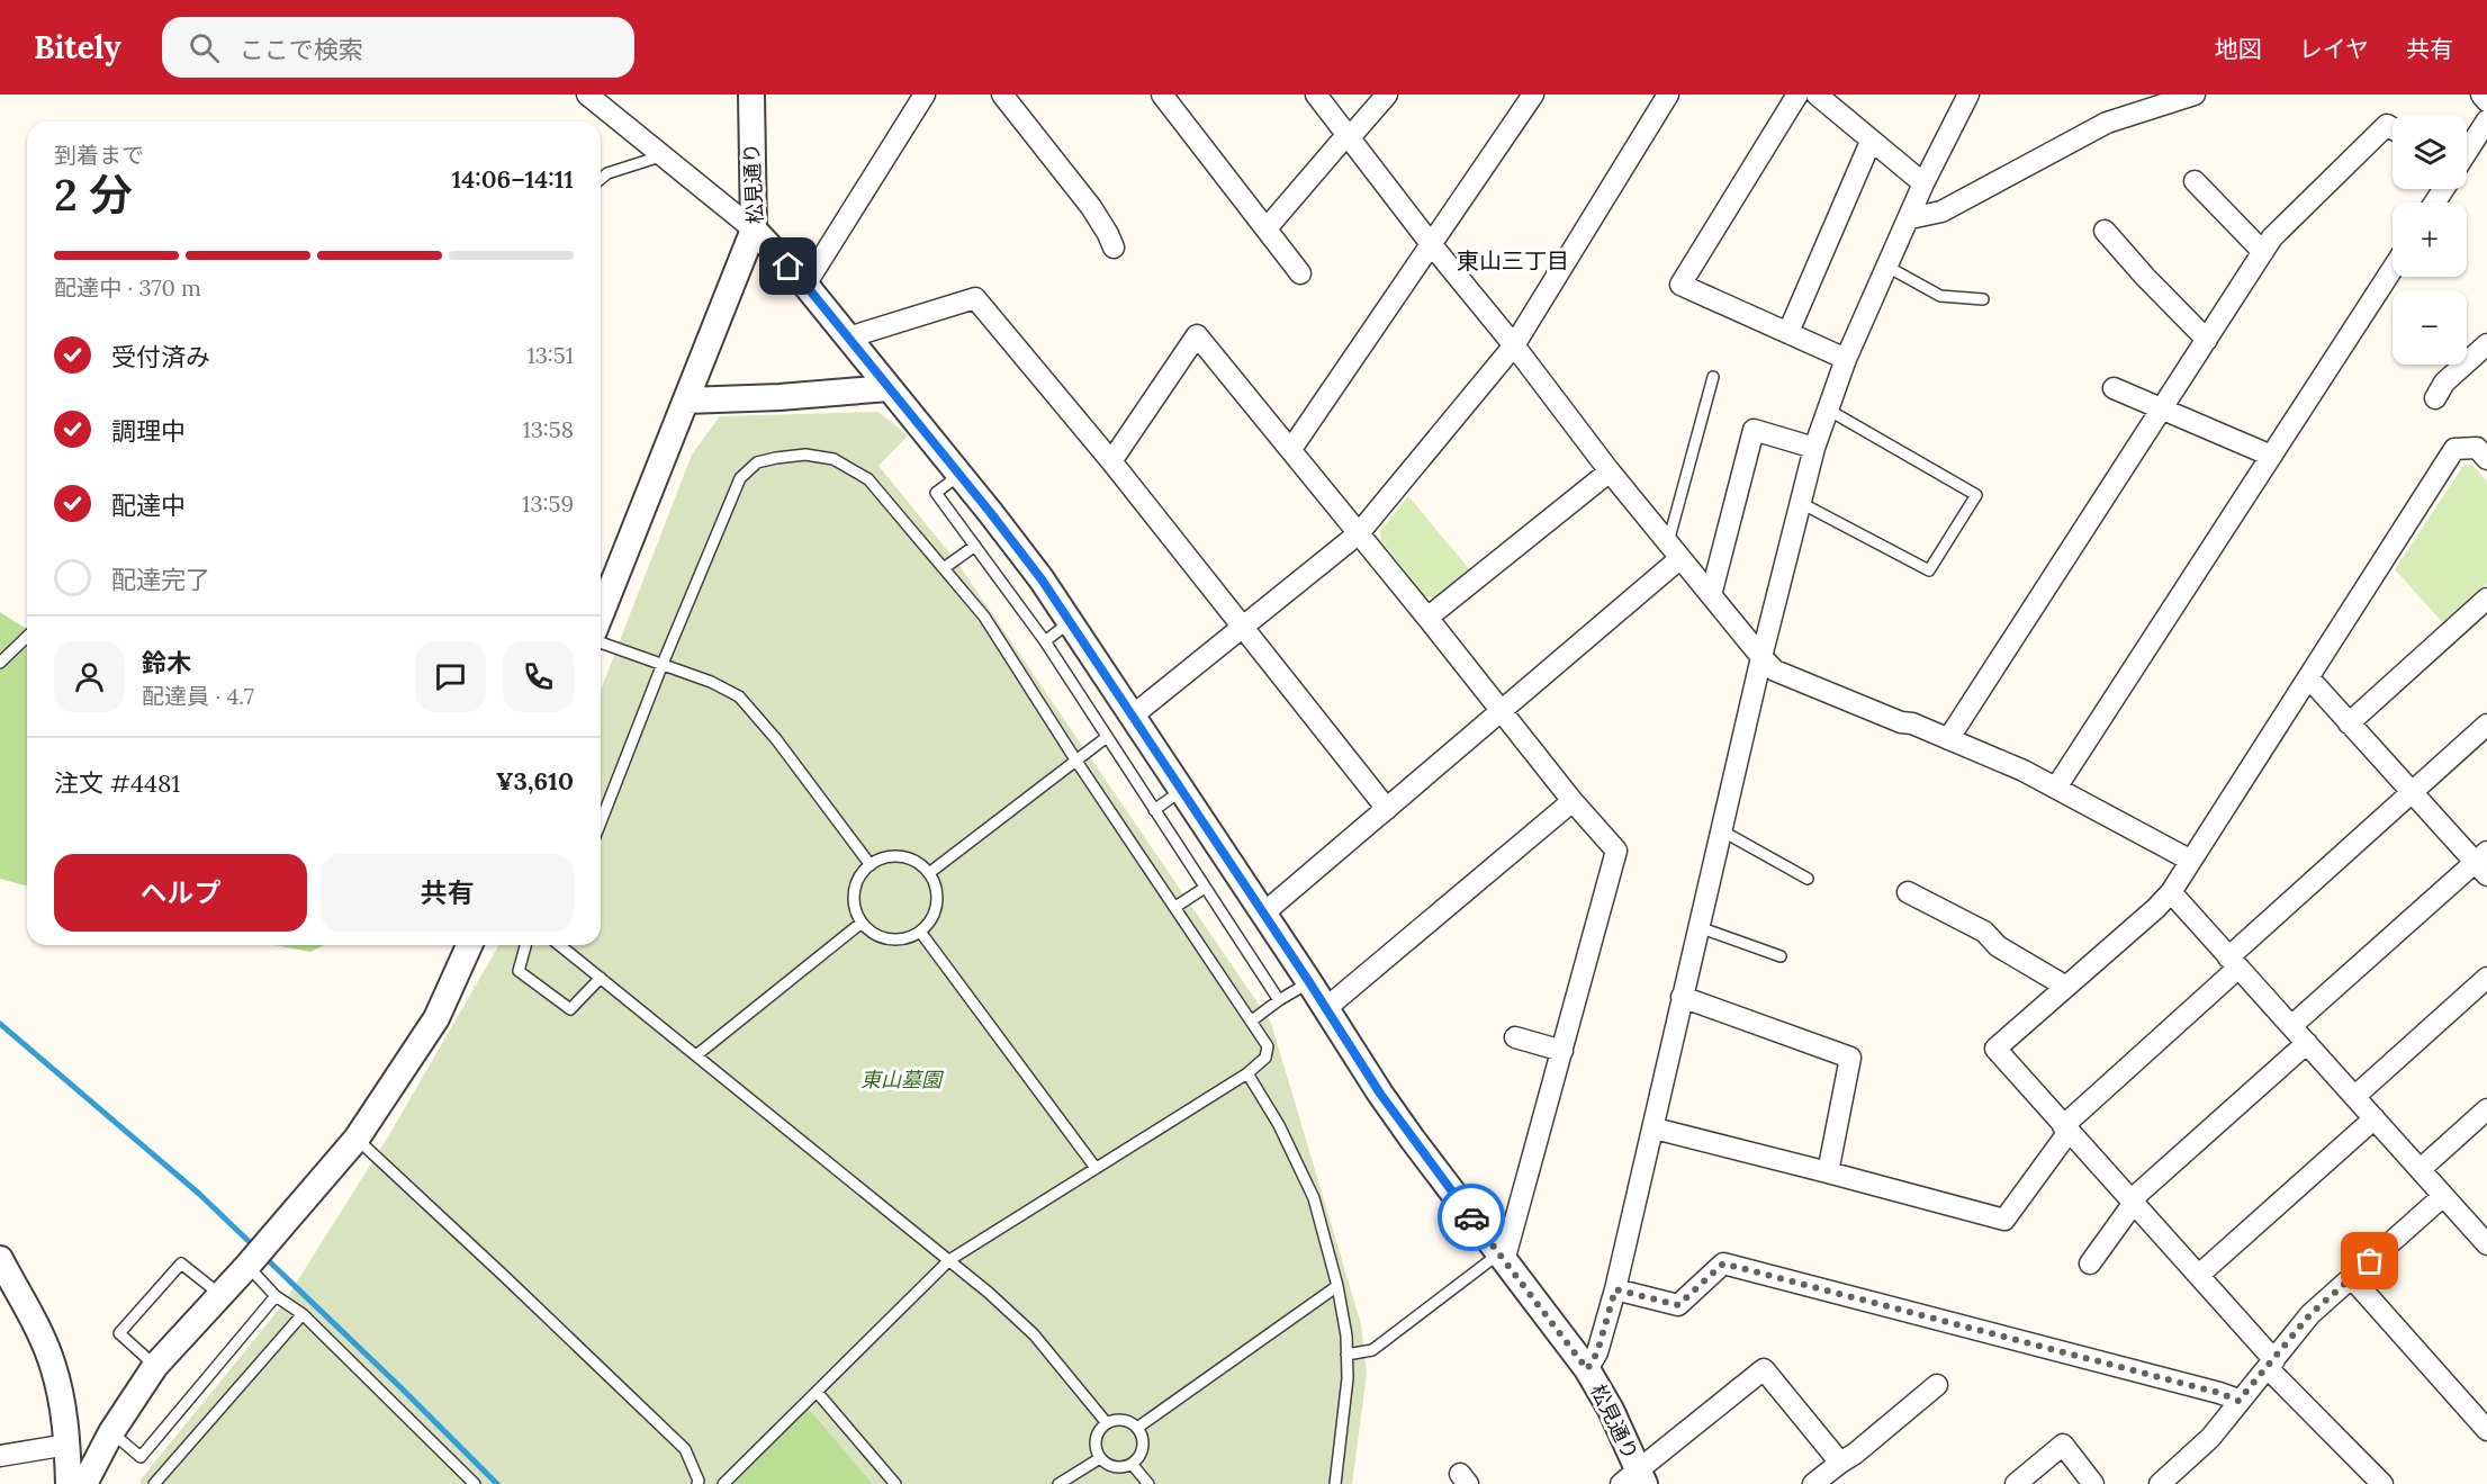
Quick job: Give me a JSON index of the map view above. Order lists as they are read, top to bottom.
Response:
{
  "streets": {
    "street": ["松見通り"]
  },
  "districts": ["東山三丁目"],
  "parks": ["東山墓園"],
  "page": {
    "header": "Bitely",
    "search": "ここで検索",
    "nav": ["地図", "レイヤ", "共有"],
    "map_buttons": ["+", "−"],
    "heading": ["2 分", "到着まで", "14:06–14:11"],
    "panel": [
      "鈴木",
      "配達員 · 4.7",
      "注文 #4481",
      "¥3,610"
    ],
    "bar": "配達中 · 370 m",
    "list": [
      ["受付済み", "13:51"],
      ["調理中", "13:58"],
      ["配達中", "13:59"],
      "配達完了"
    ],
    "buttons": ["ヘルプ", "共有"]
  }
}
